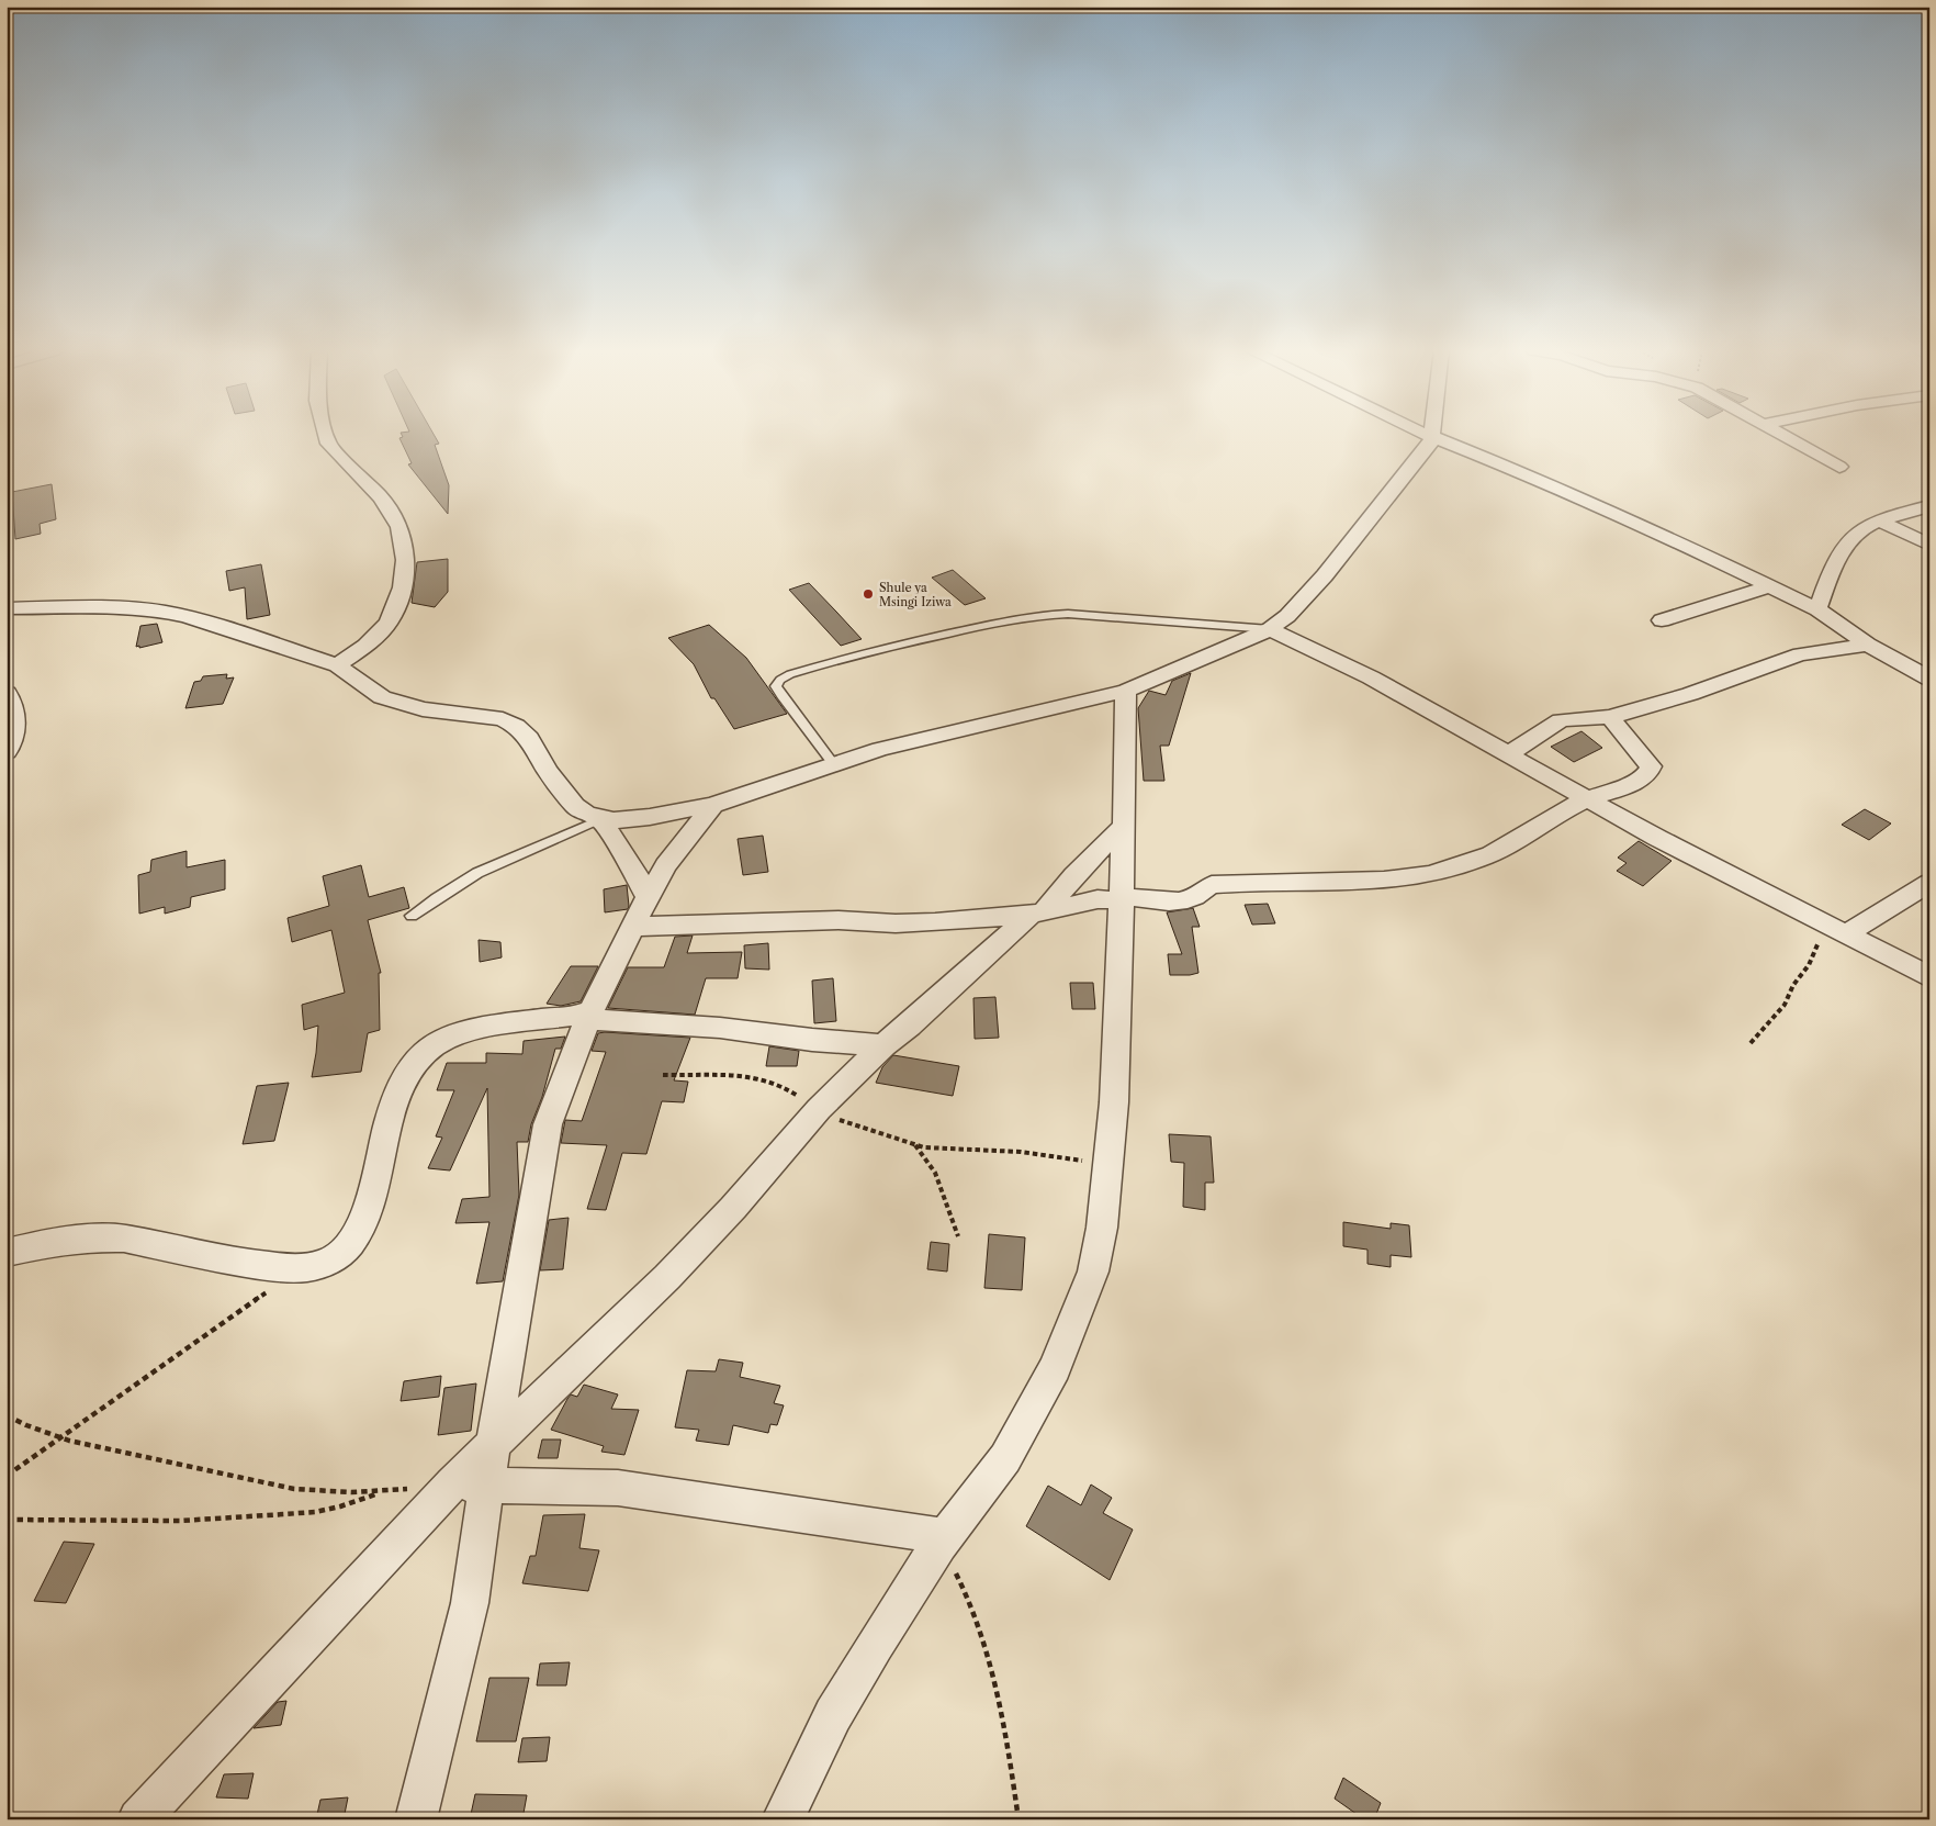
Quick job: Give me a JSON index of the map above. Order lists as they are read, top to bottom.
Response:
{
  "places": ["Shule ya Msingi Iziwa"]
}
